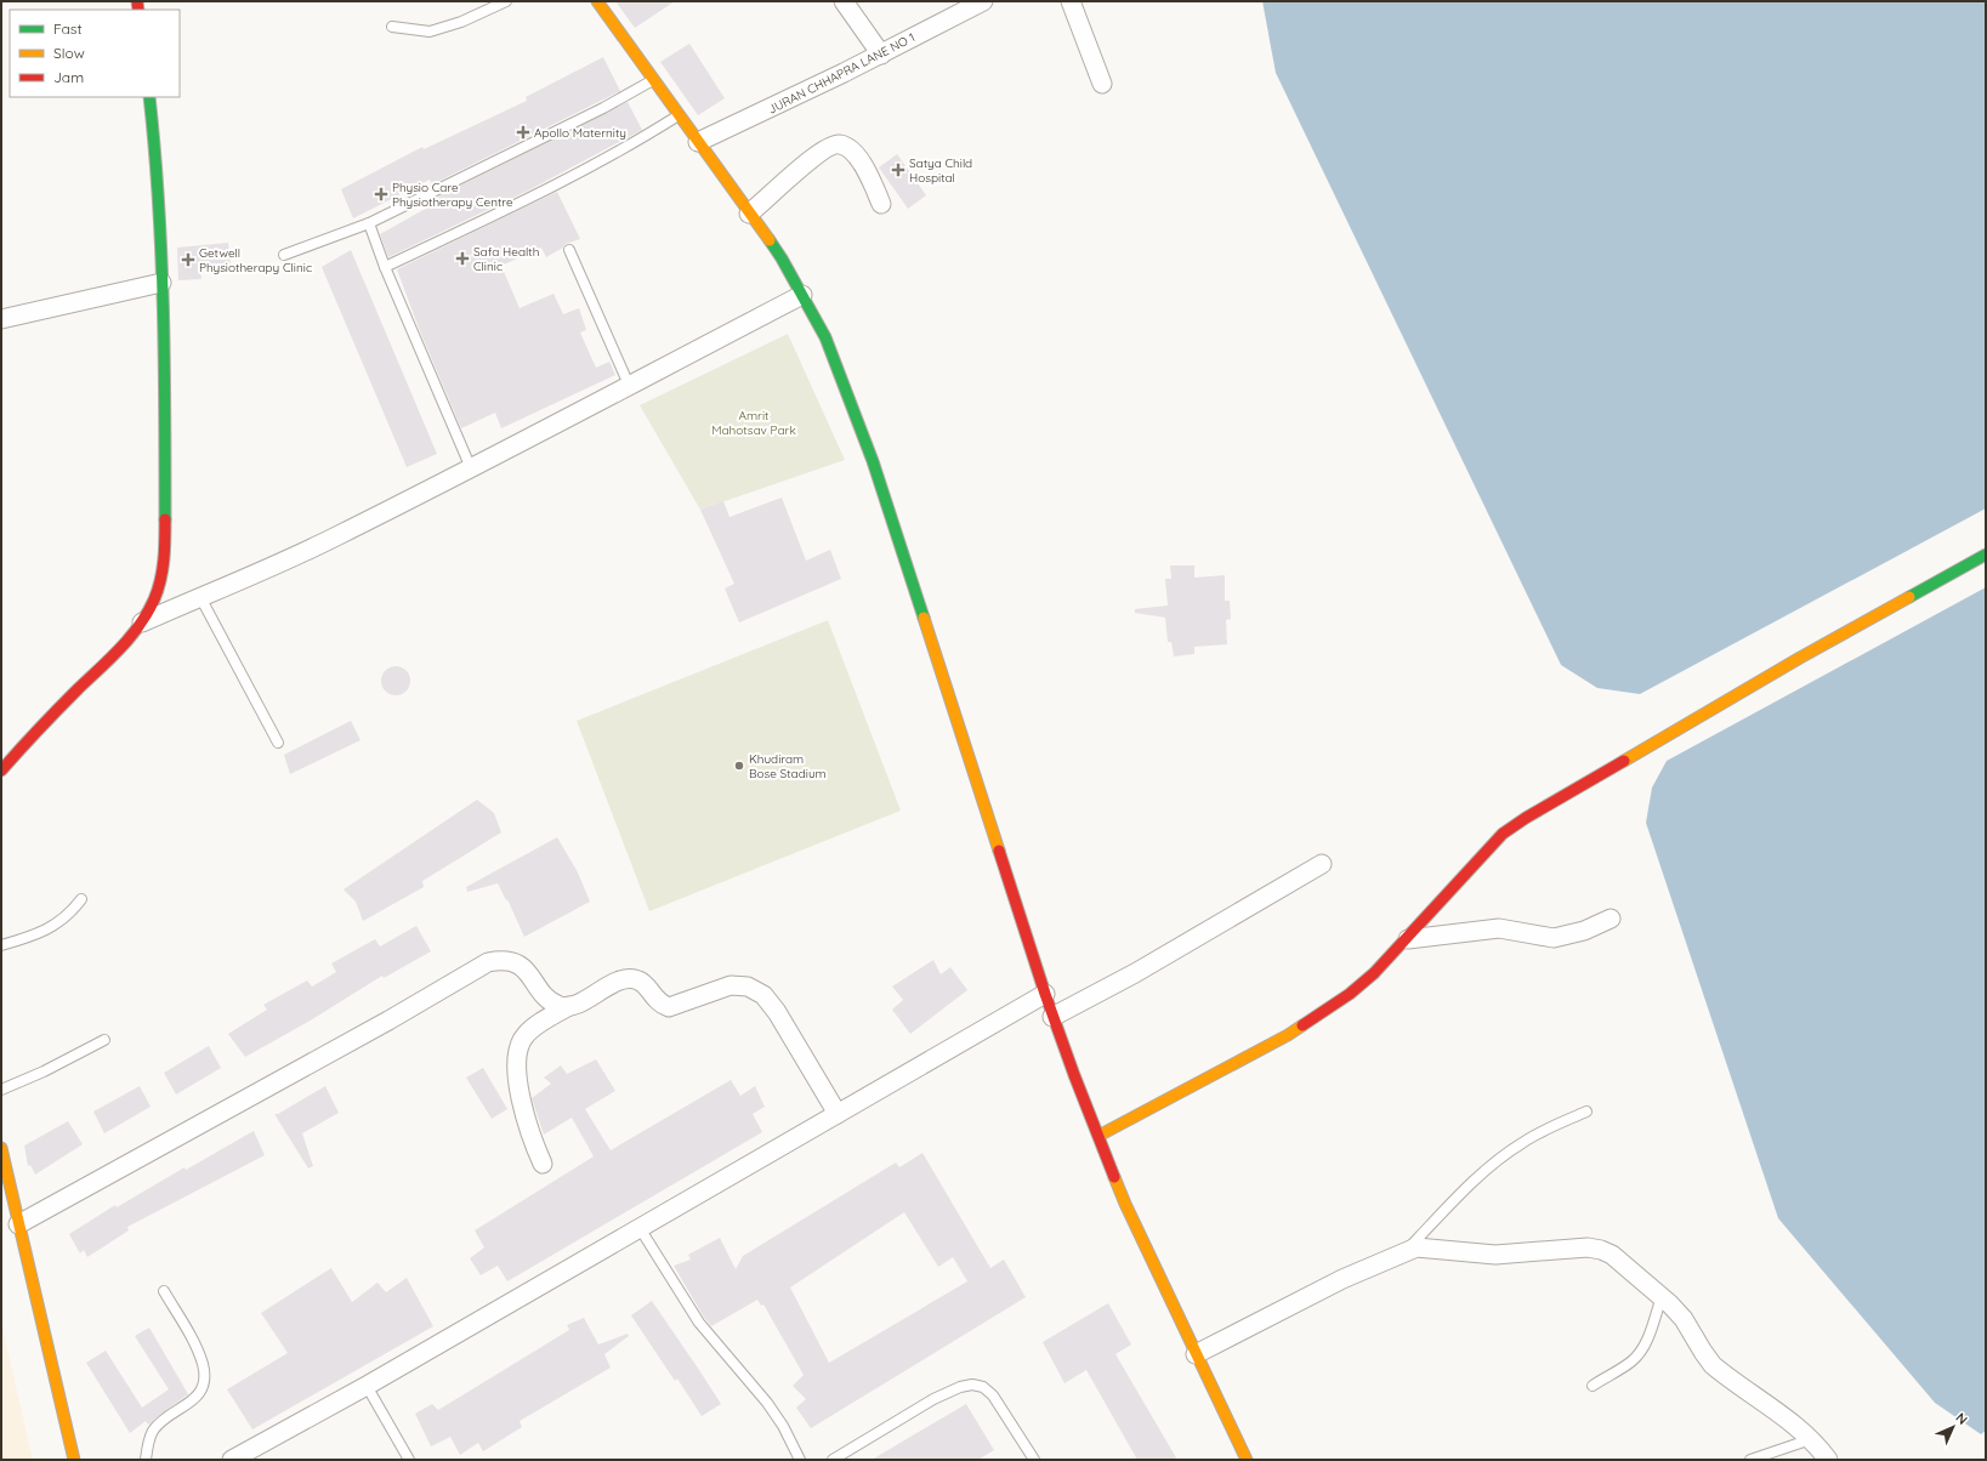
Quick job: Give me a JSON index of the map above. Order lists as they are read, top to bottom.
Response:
{
  "streets": {
    "street": ["JURAN CHHAPRA LANE NO 1"]
  },
  "parks": ["Amrit Mahotsav Park"],
  "places": {
    "health": [
      "Apollo Maternity",
      "Satya Child Hospital",
      "Physio Care Physiotherapy Centre",
      "Safa Health Clinic",
      "Getwell Physiotherapy Clinic"
    ],
    "other": ["Khudiram Bose Stadium"]
  },
  "legend": ["Fast", "Slow", "Jam"],
  "north": "top right"
}
